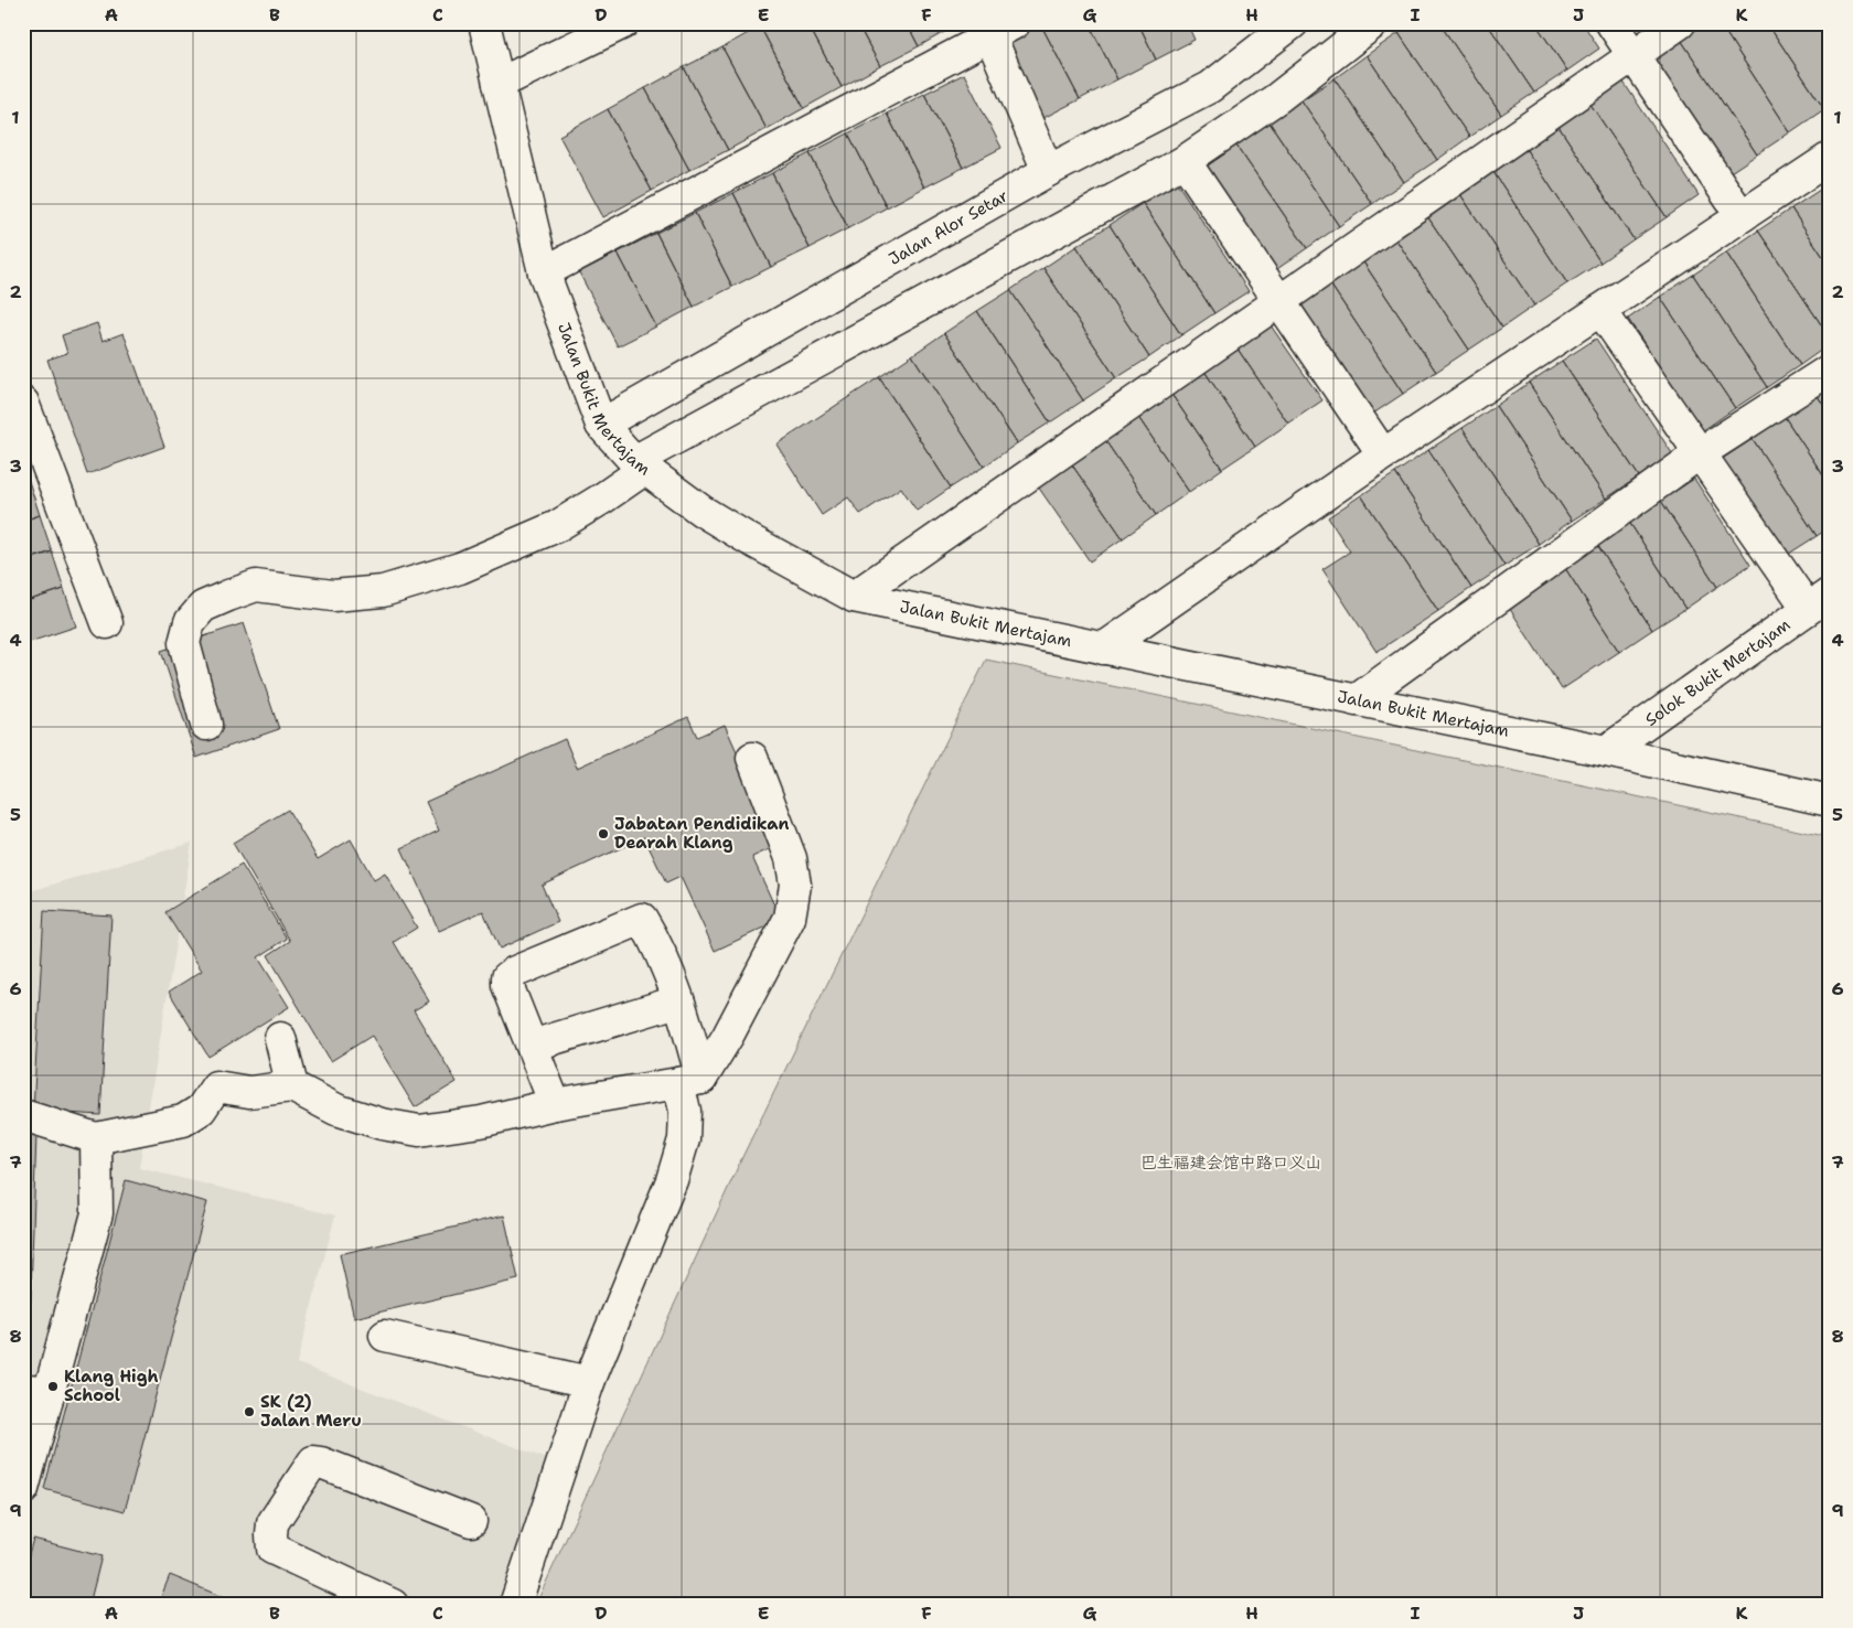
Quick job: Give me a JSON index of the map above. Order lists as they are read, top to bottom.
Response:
{
  "streets": {
    "street": ["Jalan Alor Setar", "Jalan Bukit Mertajam", "Solok Bukit Mertajam"]
  },
  "crossings": [
    ["Jalan Alor Setar", "Jalan Bukit Mertajam"],
    ["Jalan Bukit Mertajam", "Solok Bukit Mertajam"]
  ],
  "parks": ["巴生福建会馆中路口义山"],
  "places": ["Jabatan Pendidikan Dearah Klang", "Klang High School", "SK (2) Jalan Meru"],
  "grid": {
    "columns": [
      "A",
      "B",
      "C",
      "D",
      "E",
      "F",
      "G",
      "H",
      "I",
      "J",
      "K"
    ],
    "rows": [
      "1",
      "2",
      "3",
      "4",
      "5",
      "6",
      "7",
      "8",
      "9"
    ]
  }
}
